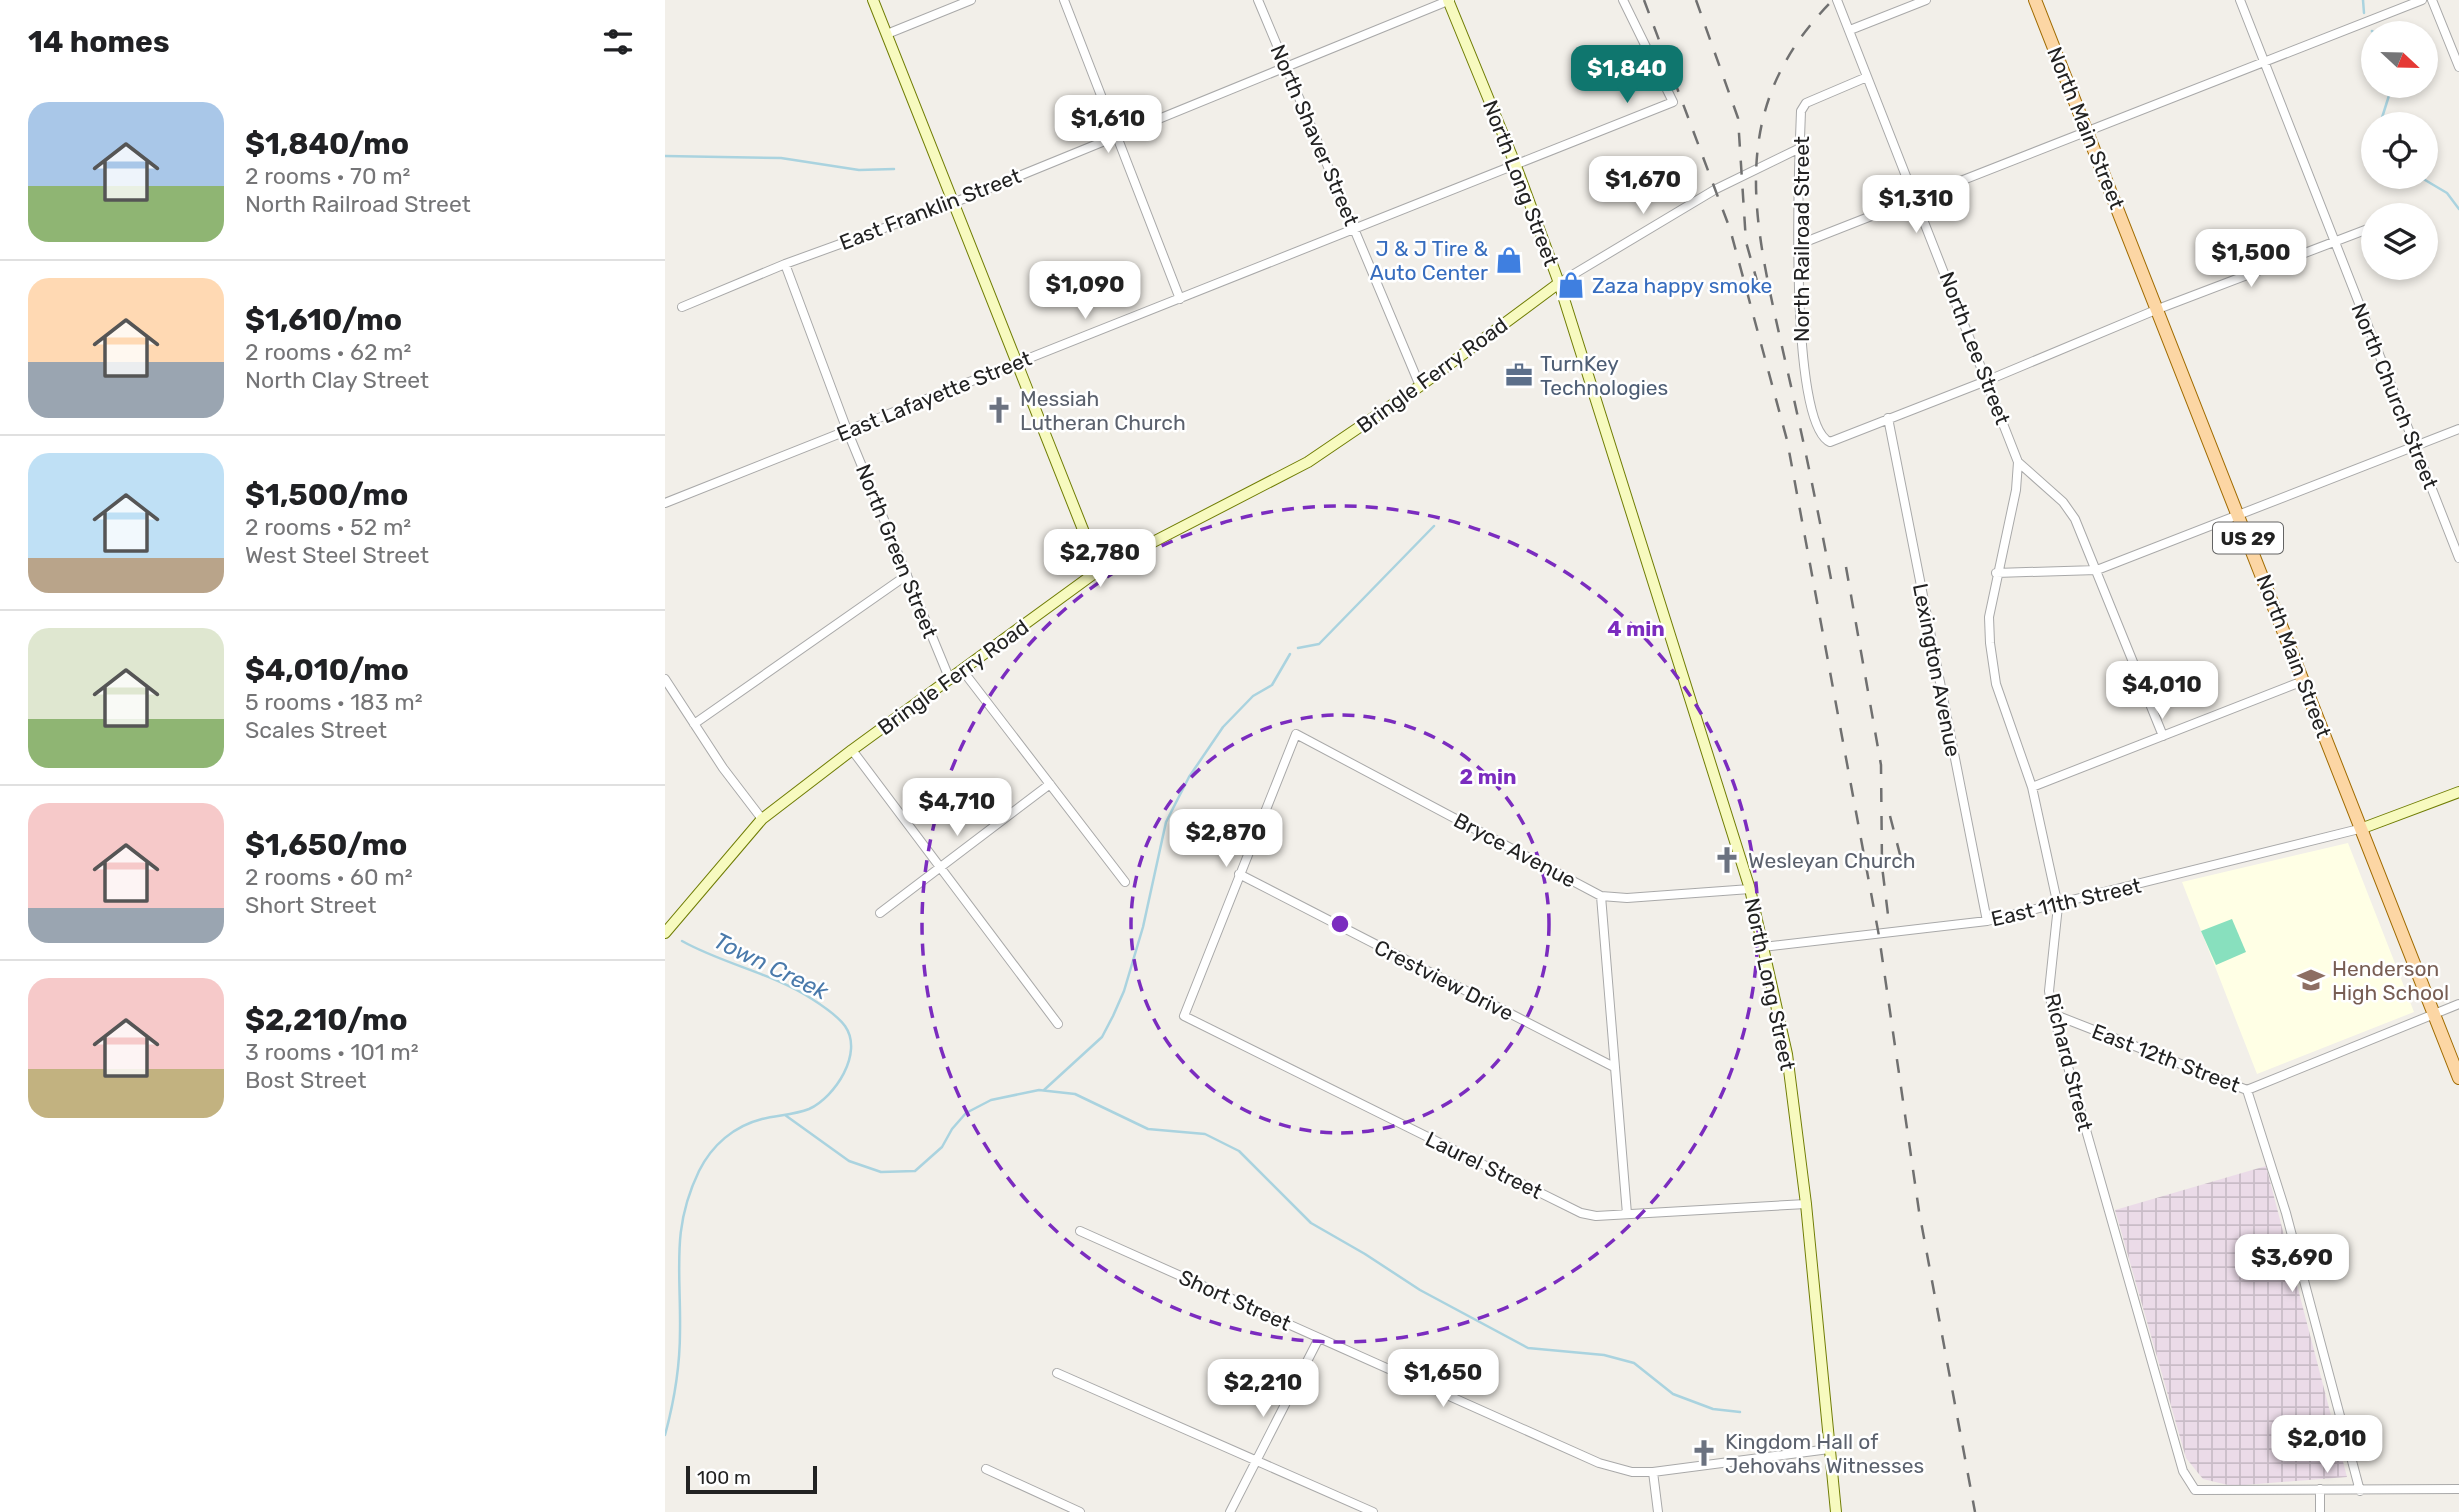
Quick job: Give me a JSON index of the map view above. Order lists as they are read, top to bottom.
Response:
{
  "streets": {
    "main road": ["North Main Street", "US 29"],
    "street": [
      "North Shaver Street",
      "North Long Street",
      "East Franklin Street",
      "North Railroad Street",
      "North Lee Street",
      "Bringle Ferry Road",
      "East Lafayette Street",
      "North Church Street",
      "North Green Street",
      "Lexington Avenue",
      "Bryce Avenue",
      "East 11th Street",
      "Crestview Drive",
      "East 12th Street",
      "Richard Street",
      "Laurel Street",
      "Short Street"
    ]
  },
  "crossings": [
    ["North Main Street", "East 11th Street"],
    ["North Main Street", "East 12th Street"],
    ["North Shaver Street", "East Franklin Street"],
    ["North Shaver Street", "Bringle Ferry Road"],
    ["North Shaver Street", "East Lafayette Street"],
    ["North Long Street", "East Franklin Street"],
    ["North Long Street", "Bringle Ferry Road"],
    ["North Long Street", "East Lafayette Street"],
    ["North Long Street", "Bryce Avenue"],
    ["North Long Street", "East 11th Street"],
    ["North Long Street", "Laurel Street"],
    ["North Long Street", "Short Street"],
    ["East Franklin Street", "North Green Street"],
    ["North Railroad Street", "North Lee Street"],
    ["North Railroad Street", "Lexington Avenue"],
    ["North Lee Street", "Richard Street"],
    ["Bringle Ferry Road", "North Green Street"],
    ["East Lafayette Street", "North Green Street"],
    ["Lexington Avenue", "East 11th Street"],
    ["Bryce Avenue", "Crestview Drive"],
    ["Bryce Avenue", "Laurel Street"],
    ["East 11th Street", "Richard Street"],
    ["Crestview Drive", "Laurel Street"],
    ["East 12th Street", "Richard Street"]
  ],
  "water": ["Town Creek"],
  "places": {
    "shop": ["J & J Tire & Auto Center", "Zaza happy smoke"],
    "office": ["TurnKey Technologies"],
    "church": ["Messiah Lutheran Church", "Wesleyan Church", "Kingdom Hall of Jehovahs Witnesses"],
    "school or university": ["Henderson High School"]
  },
  "scale_bar": "100 m",
  "north": "right",
  "page": {
    "heading": "14 homes",
    "price": [
      "$1,840",
      "$1,610",
      "$1,670",
      "$1,310",
      "$1,500",
      "$1,090",
      "$2,780",
      "$4,010",
      "$4,710",
      "$2,870",
      "$3,690",
      "$1,650",
      "$2,210",
      "$2,010"
    ],
    "list": [
      {
        "name": "$1,840/mo",
        "note": "2 rooms · 70 m² · North Railroad Street"
      },
      {
        "name": "$1,610/mo",
        "note": "2 rooms · 62 m² · North Clay Street"
      },
      {
        "name": "$1,500/mo",
        "note": "2 rooms · 52 m² · West Steel Street"
      },
      {
        "name": "$4,010/mo",
        "note": "5 rooms · 183 m² · Scales Street"
      },
      {
        "name": "$1,650/mo",
        "note": "2 rooms · 60 m² · Short Street"
      },
      {
        "name": "$2,210/mo",
        "note": "3 rooms · 101 m² · Bost Street"
      }
    ],
    "scale": "100 m"
  },
  "rings": ["4 min", "2 min"]
}
